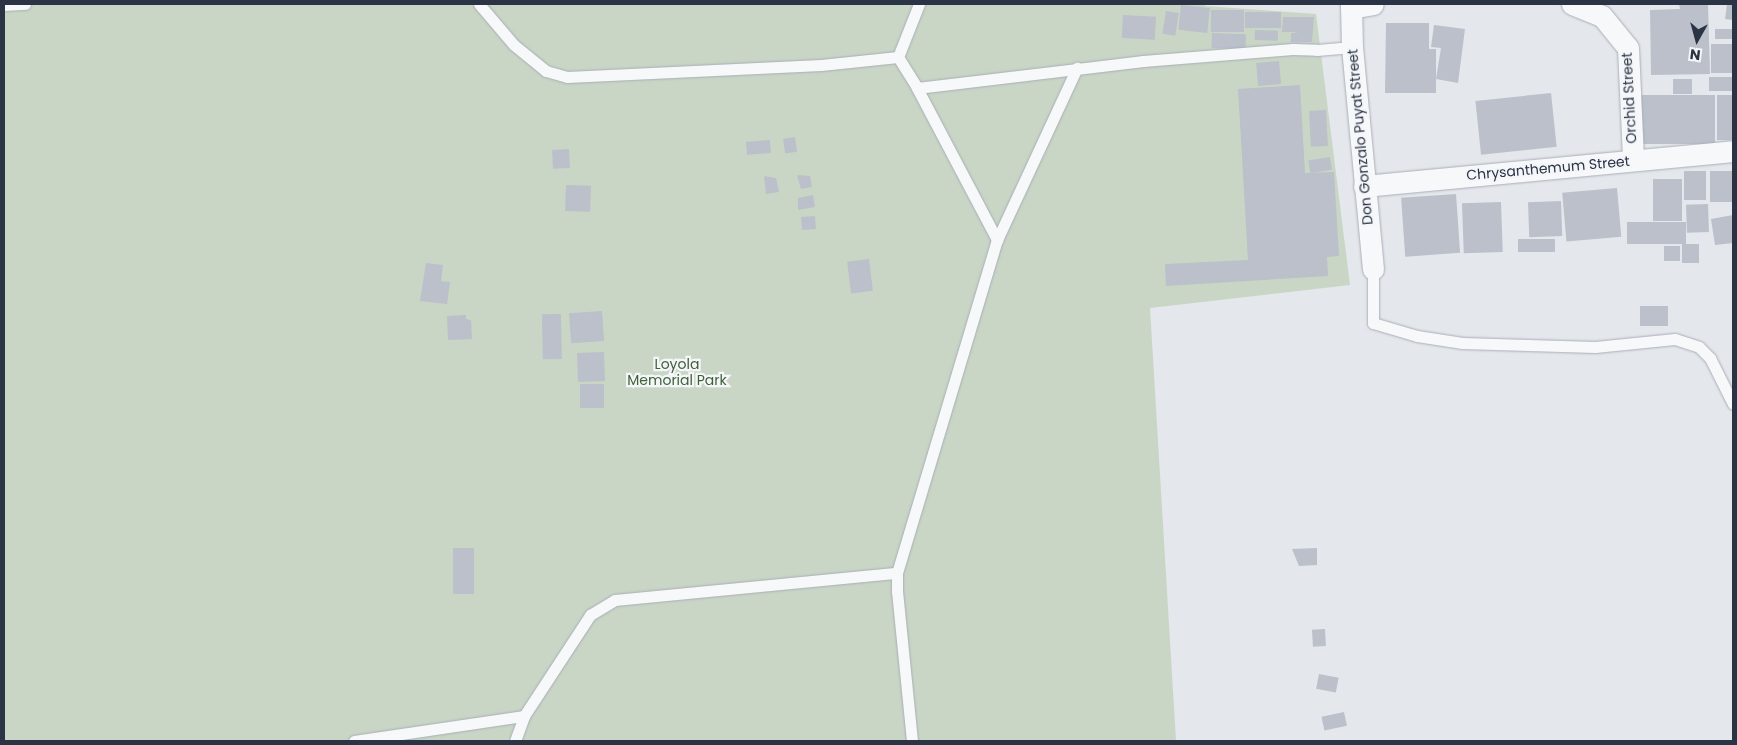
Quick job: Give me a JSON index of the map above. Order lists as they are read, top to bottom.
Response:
{
  "streets": {
    "street": ["Orchid Street", "Don Gonzalo Puyat Street", "Chrysanthemum Street"]
  },
  "crossings": [
    ["Orchid Street", "Chrysanthemum Street"],
    ["Don Gonzalo Puyat Street", "Chrysanthemum Street"]
  ],
  "parks": ["Loyola Memorial Park"],
  "north": "bottom"
}
